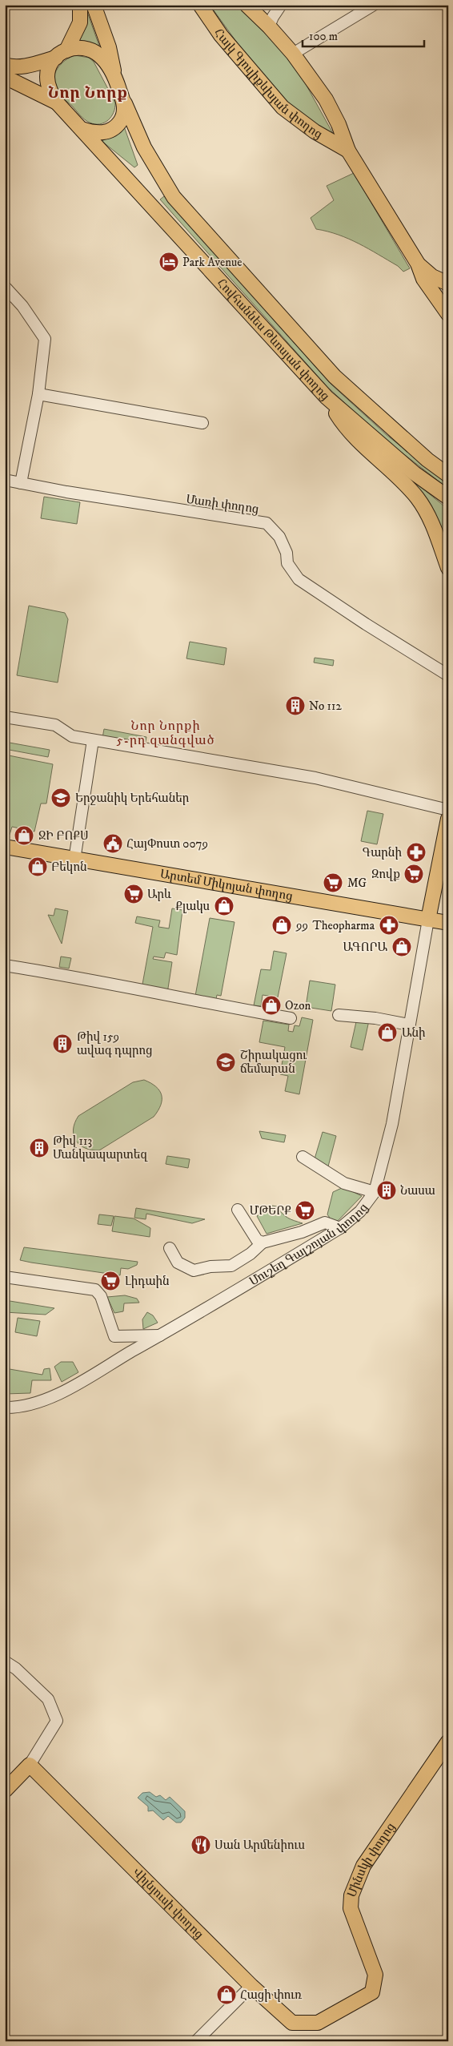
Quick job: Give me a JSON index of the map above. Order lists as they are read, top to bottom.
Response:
{
  "streets": {
    "main road": [
      "Հայկ Գյուլիքևխյան փողոց",
      "Հովհաննես Թևոսյան փողոց",
      "Արտեմ Միկոյան փողոց",
      "Մուշեղ Գալշոյան փողոց",
      "Մինսկի փողոց",
      "Վիլնյուսի փողոց"
    ],
    "street": ["Մառի փողոց"]
  },
  "crossings": [
    ["Արտեմ Միկոյան փողոց", "Մուշեղ Գալշոյան փողոց"],
    ["Մինսկի փողոց", "Վիլնյուսի փողոց"]
  ],
  "districts": ["Նոր Նորք", "Նոր Նորքի 5-րդ զանգված"],
  "places": {
    "hotel": ["Park Avenue"],
    "building": [
      "No 112",
      "Թիվ 159 ավագ դպրոց",
      "Թիվ 113 Մանկապարտեզ",
      "Նասա"
    ],
    "school or university": ["Երջանիկ Երեհաներ", "Շիրակացու ճեմարան"],
    "shop": [
      "ՋԻ ԲՈՔՍ",
      "Բեկոն",
      "Քլակս",
      "99",
      "ԱԳՈՐԱ",
      "Ozon",
      "Անի",
      "Հացի փուռ"
    ],
    "public building": ["ՀայՓոստ 0079"],
    "pharmacy": ["Գարնի", "Theopharma"],
    "supermarket": [
      "Զովք",
      "MG",
      "Արև",
      "ՄԹԵՐՔ",
      "Լիդաին"
    ],
    "restaurant": ["Սան Արմենիուս"]
  },
  "scale_bar": "100 m"
}
